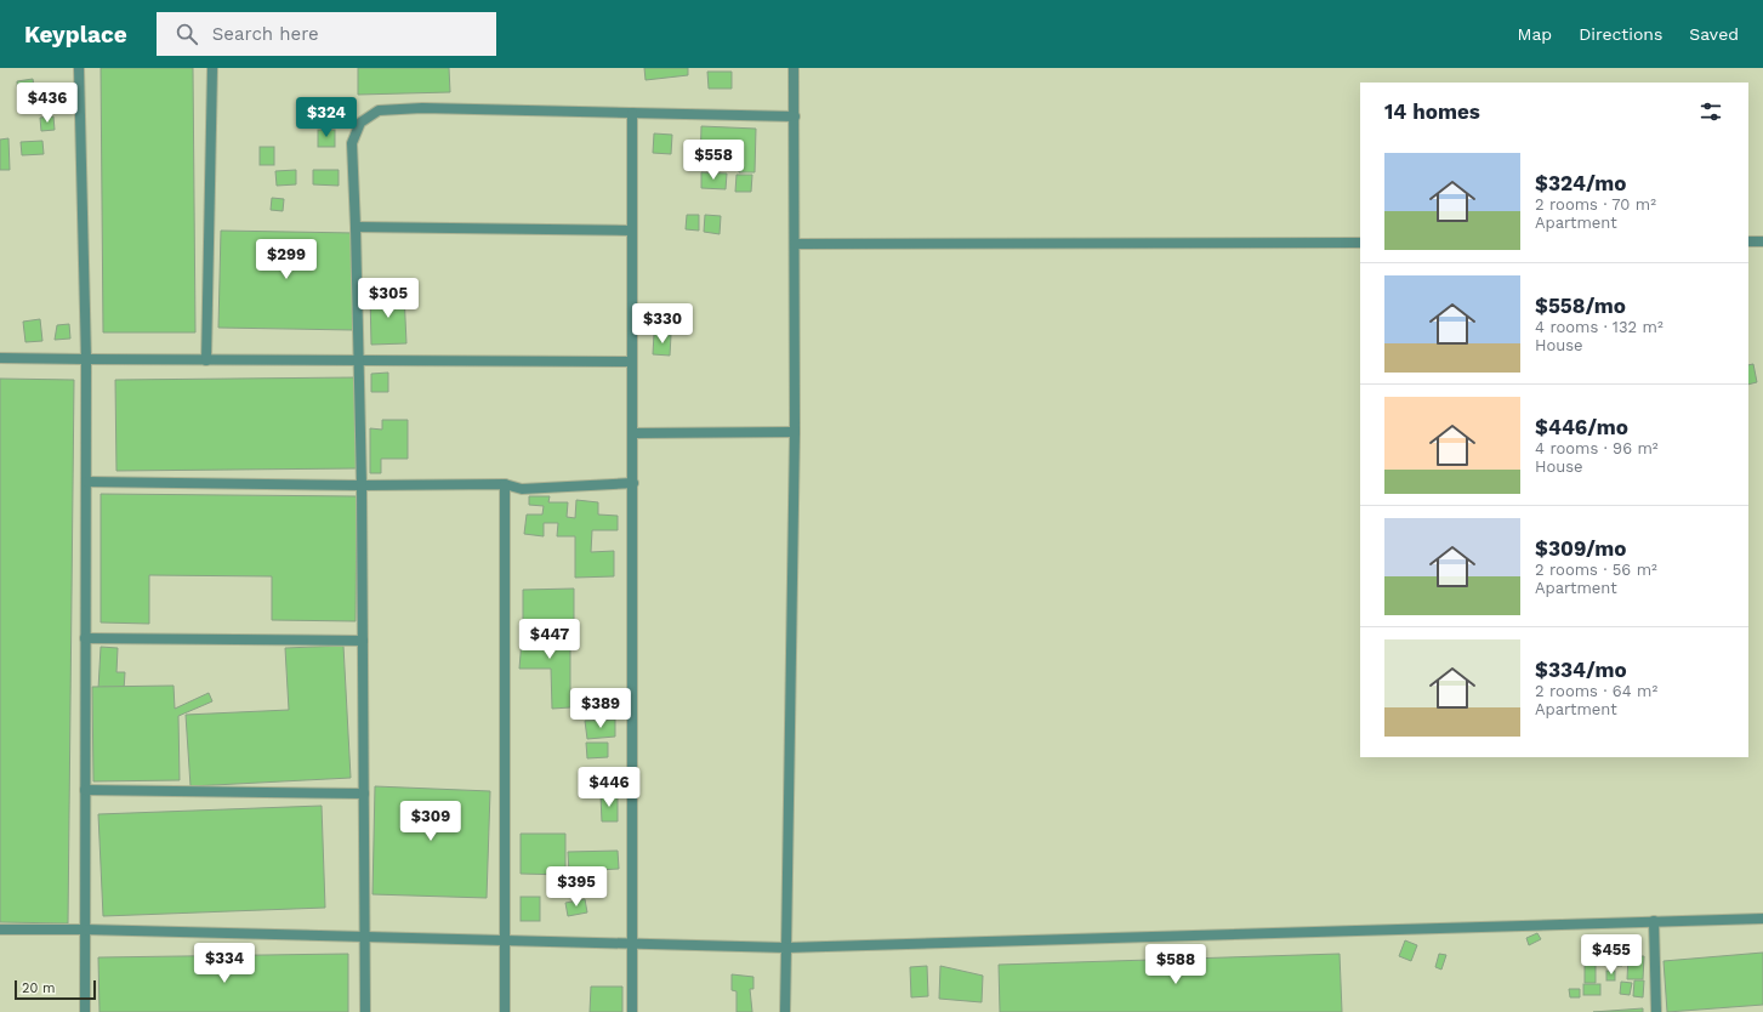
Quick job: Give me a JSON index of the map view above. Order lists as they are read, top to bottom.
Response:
{
  "scale_bar": "20 m",
  "page": {
    "header": "Keyplace",
    "search": "Search here",
    "nav": ["Map", "Directions", "Saved"],
    "price": [
      "$436",
      "$324",
      "$558",
      "$299",
      "$305",
      "$330",
      "$447",
      "$389",
      "$446",
      "$309",
      "$395",
      "$455",
      "$334",
      "$588"
    ],
    "heading": "14 homes",
    "list": [
      {
        "name": "$324/mo",
        "note": "2 rooms · 70 m² · Apartment"
      },
      {
        "name": "$558/mo",
        "note": "4 rooms · 132 m² · House"
      },
      {
        "name": "$446/mo",
        "note": "4 rooms · 96 m² · House"
      },
      {
        "name": "$309/mo",
        "note": "2 rooms · 56 m² · Apartment"
      },
      {
        "name": "$334/mo",
        "note": "2 rooms · 64 m² · Apartment"
      }
    ],
    "scale": "20 m"
  }
}
